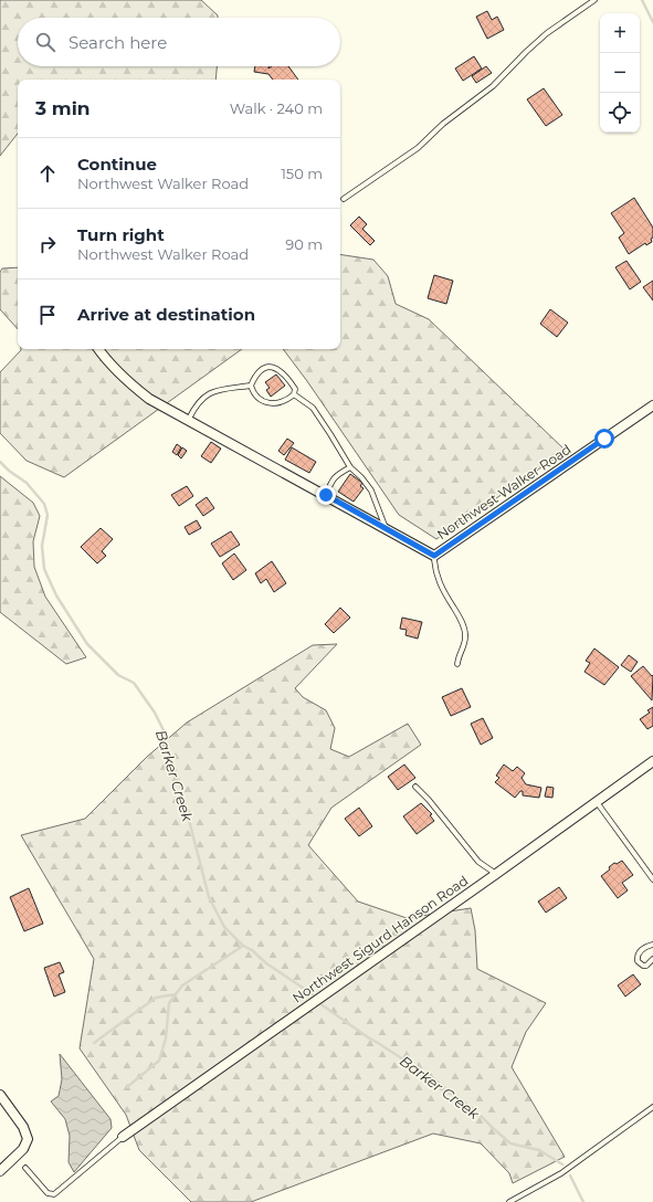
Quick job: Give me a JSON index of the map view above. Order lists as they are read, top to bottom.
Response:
{
  "streets": {
    "street": ["Northwest Walker Road", "Northwest Sigurd Hanson Road"]
  },
  "water": ["Barker Creek"],
  "page": {
    "map_buttons": ["+", "−"],
    "search": "Search here",
    "heading": ["3 min", "Walk · 240 m"],
    "list": [
      ["Continue", "Northwest Walker Road", "150 m"],
      ["Turn right", "Northwest Walker Road", "90 m"],
      "Arrive at destination"
    ]
  }
}
